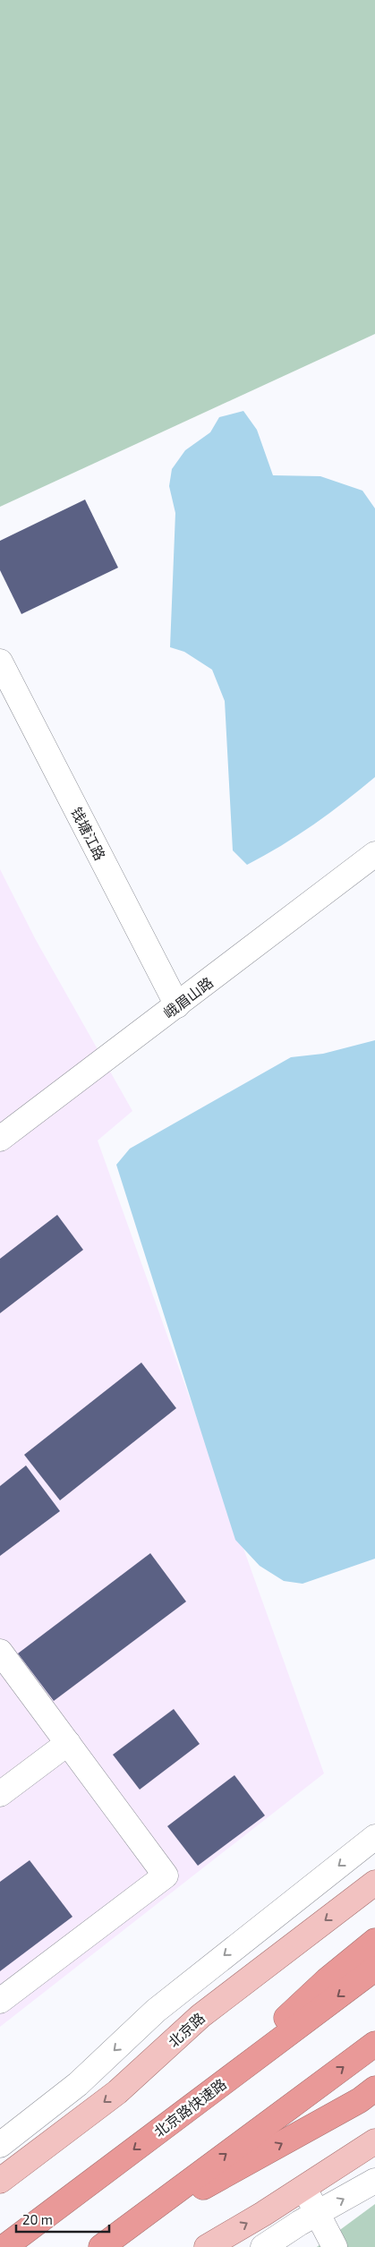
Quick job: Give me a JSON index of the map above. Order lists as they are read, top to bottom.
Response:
{
  "streets": {
    "highway": ["北京路快速路"],
    "main road": ["北京路"],
    "street": ["钱塘江路", "峨眉山路"]
  },
  "crossings": [
    ["钱塘江路", "峨眉山路"]
  ],
  "scale_bar": "20 m"
}
